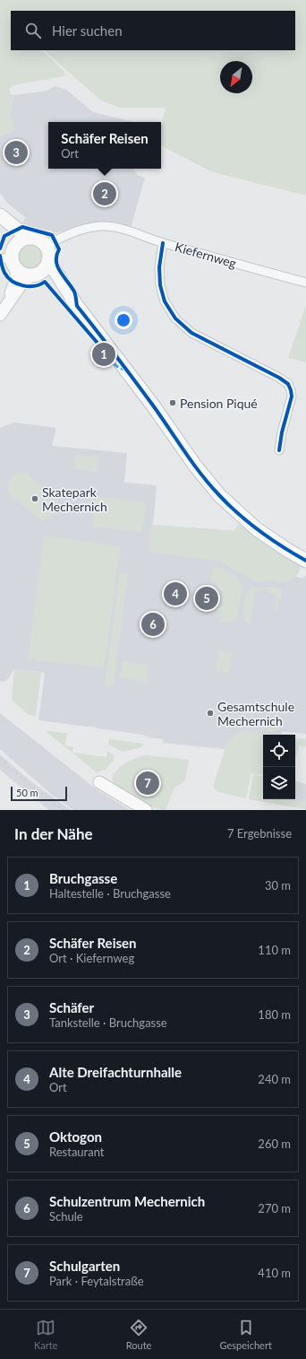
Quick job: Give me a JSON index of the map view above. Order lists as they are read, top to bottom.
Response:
{
  "streets": {
    "street": ["Kiefernweg"]
  },
  "places": ["Pension Piqué", "Skatepark Mechernich", "Gesamtschule Mechernich"],
  "scale_bar": "50 m",
  "north": "bottom left",
  "page": {
    "search": "Hier suchen",
    "popup": ["Schäfer Reisen", "Ort"],
    "pins": [
      "3",
      "2",
      "1",
      "4",
      "5",
      "6",
      "7"
    ],
    "scale": "50 m",
    "heading": ["In der Nähe", "7 Ergebnisse"],
    "list": [
      {
        "mark": "1",
        "name": "Bruchgasse",
        "note": "Haltestelle · Bruchgasse",
        "value": "30 m"
      },
      {
        "mark": "2",
        "name": "Schäfer Reisen",
        "note": "Ort · Kiefernweg",
        "value": "110 m"
      },
      {
        "mark": "3",
        "name": "Schäfer",
        "note": "Tankstelle · Bruchgasse",
        "value": "180 m"
      },
      {
        "mark": "4",
        "name": "Alte Dreifachturnhalle",
        "note": "Ort",
        "value": "240 m"
      },
      {
        "mark": "5",
        "name": "Oktogon",
        "note": "Restaurant",
        "value": "260 m"
      },
      {
        "mark": "6",
        "name": "Schulzentrum Mechernich",
        "note": "Schule",
        "value": "270 m"
      },
      {
        "mark": "7",
        "name": "Schulgarten",
        "note": "Park · Feytalstraße",
        "value": "410 m"
      }
    ],
    "nav": ["Karte", "Route", "Gespeichert"]
  }
}
